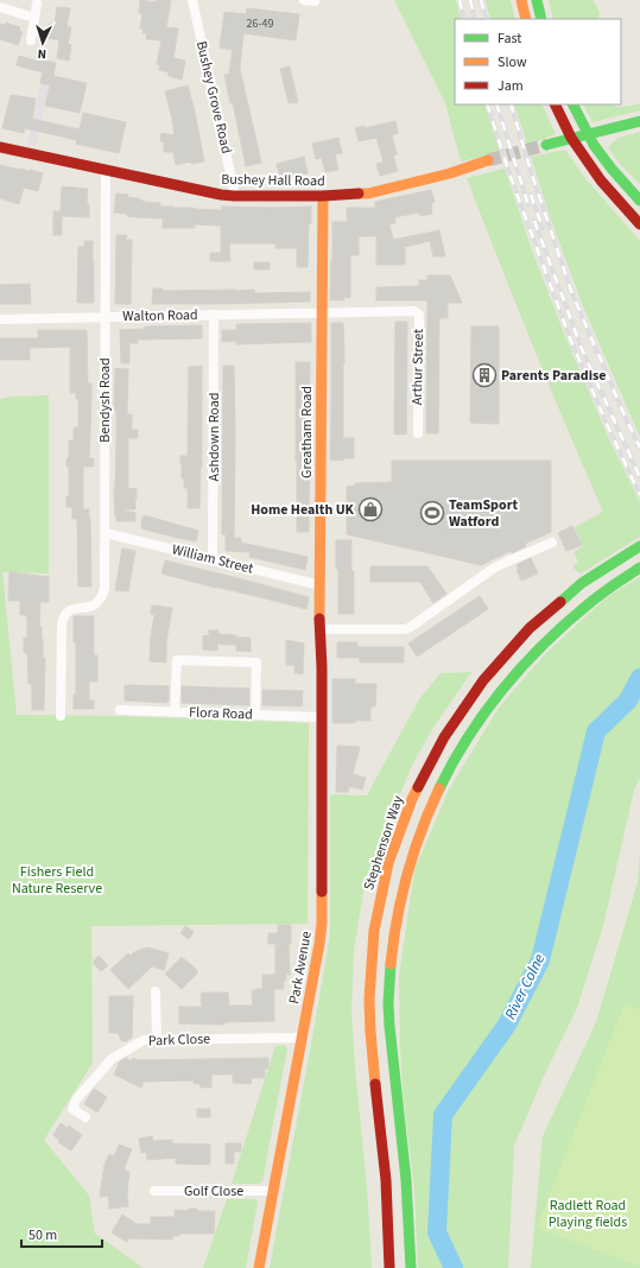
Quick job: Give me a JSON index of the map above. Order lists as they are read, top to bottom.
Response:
{
  "streets": {
    "main road": [
      "Bushey Hall Road",
      "Greatham Road",
      "Stephenson Way",
      "Park Avenue"
    ],
    "street": [
      "Bushey Grove Road",
      "Walton Road",
      "Arthur Street",
      "Bendysh Road",
      "Ashdown Road",
      "William Street",
      "Flora Road",
      "Park Close",
      "Golf Close"
    ]
  },
  "crossings": [
    ["Bushey Grove Road", "Bushey Hall Road"],
    ["Bushey Hall Road", "Bendysh Road"],
    ["Bushey Hall Road", "Greatham Road"],
    ["Walton Road", "Arthur Street"],
    ["Walton Road", "Bendysh Road"],
    ["Walton Road", "Greatham Road"],
    ["Walton Road", "Ashdown Road"],
    ["Arthur Street", "Greatham Road"],
    ["Bendysh Road", "William Street"],
    ["Greatham Road", "William Street"],
    ["Greatham Road", "Park Avenue"],
    ["Ashdown Road", "William Street"],
    ["Flora Road", "Park Avenue"],
    ["Park Avenue", "Park Close"],
    ["Park Avenue", "Golf Close"]
  ],
  "water": ["River Colne"],
  "parks": ["Fishers Field Nature Reserve", "Radlett Road Playing fields"],
  "places": {
    "building": ["Parents Paradise"],
    "shop": ["Home Health UK"],
    "sports": ["TeamSport Watford"]
  },
  "house_numbers": ["26-49"],
  "legend": ["Fast", "Slow", "Jam"],
  "scale_bar": "50 m",
  "north": "bottom"
}
